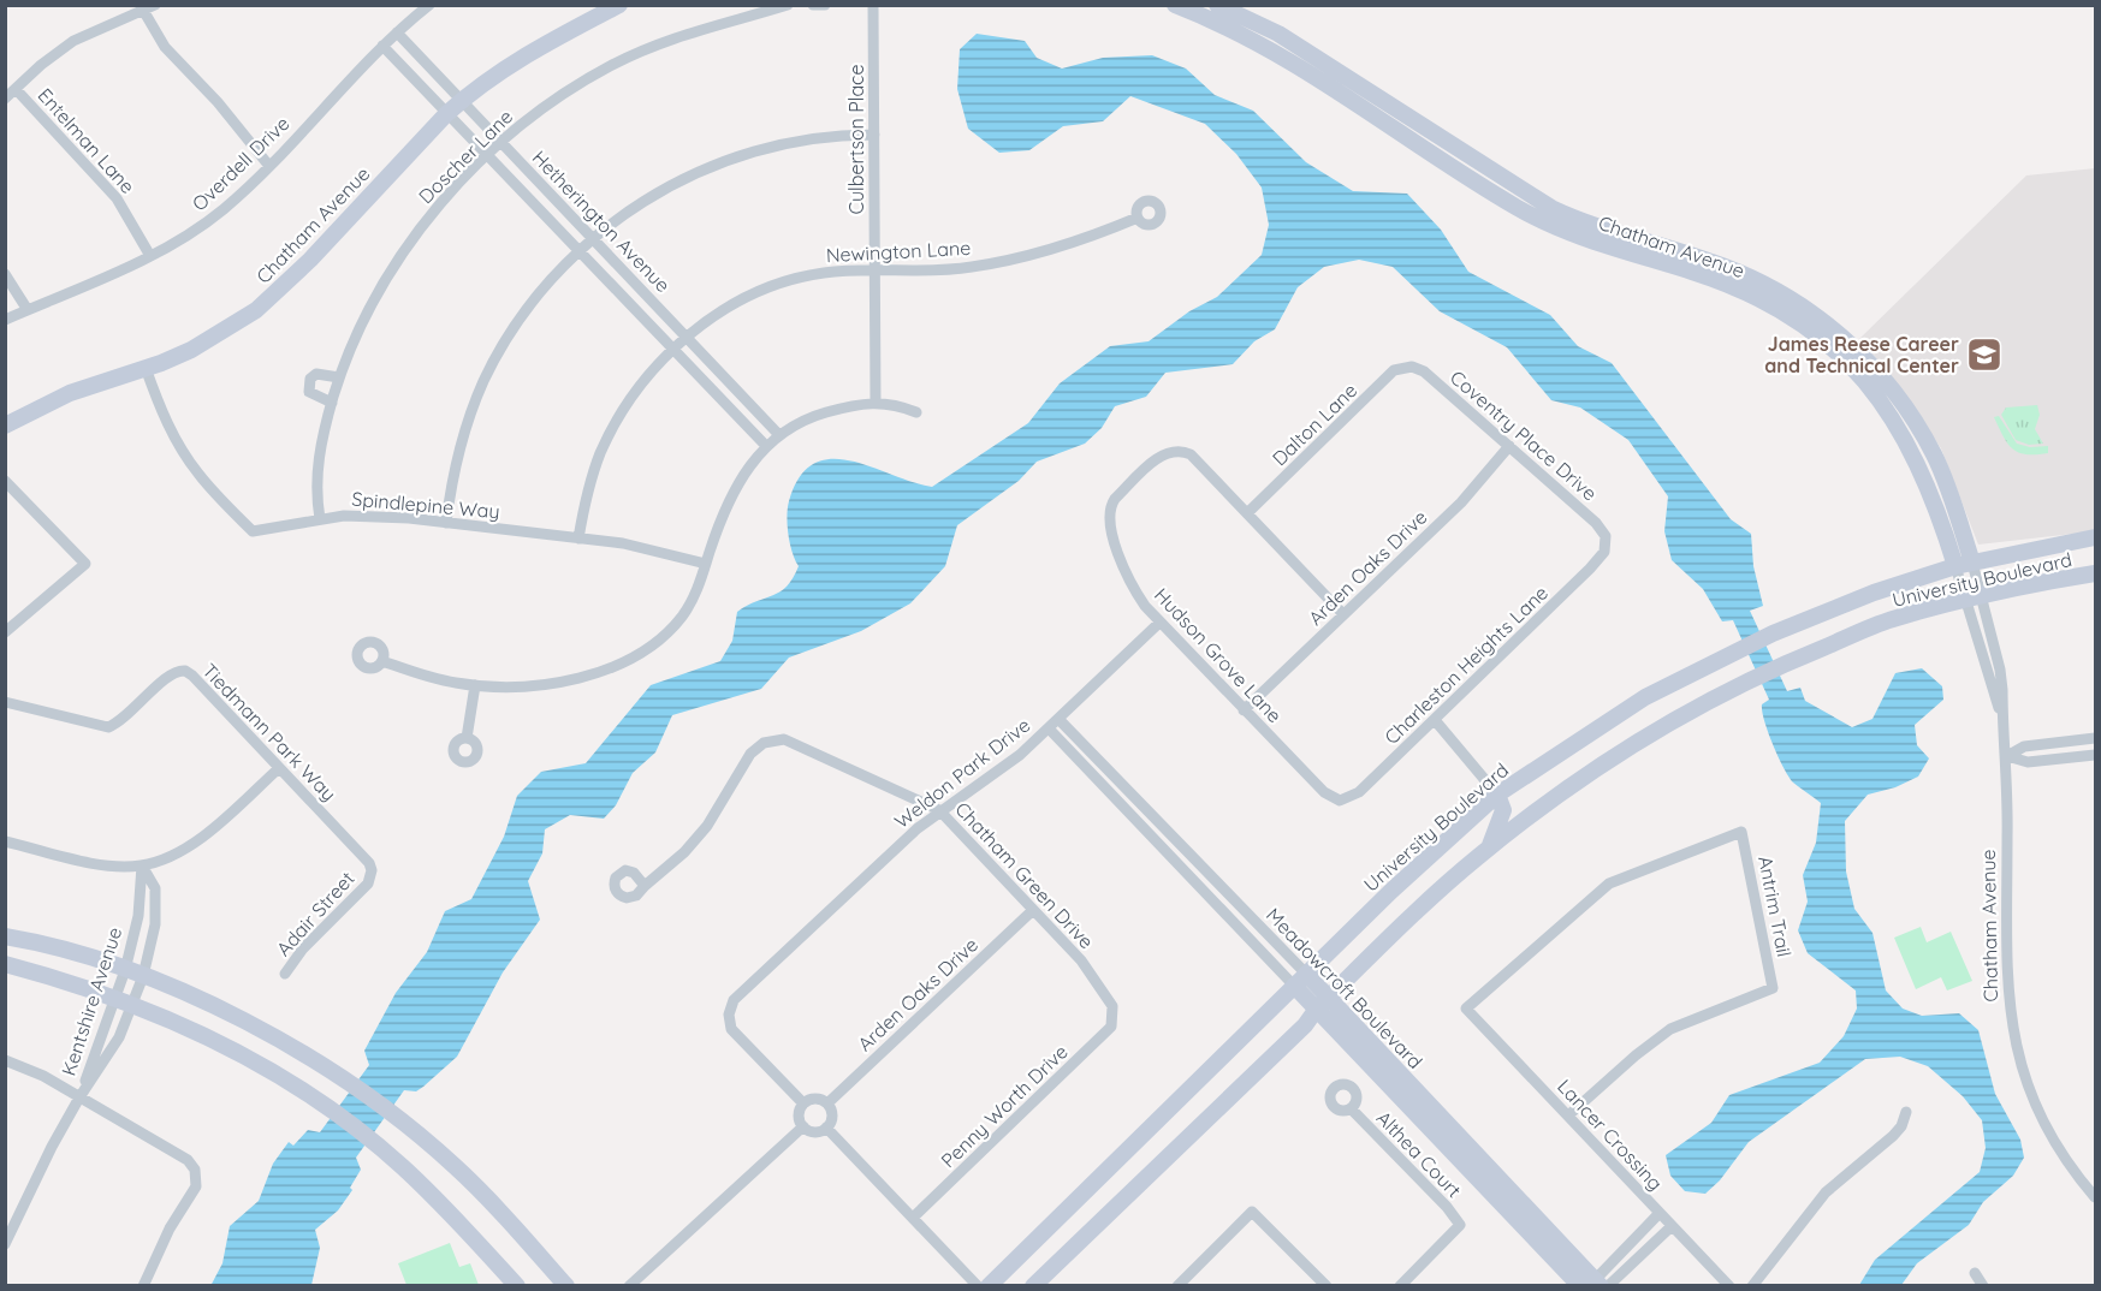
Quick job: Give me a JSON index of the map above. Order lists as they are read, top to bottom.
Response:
{
  "streets": {
    "main road": ["Chatham Avenue", "University Boulevard", "Meadowcroft Boulevard"],
    "street": [
      "Culbertson Place",
      "Entelman Lane",
      "Doscher Lane",
      "Overdell Drive",
      "Hetherington Avenue",
      "Newington Lane",
      "Dalton Lane",
      "Coventry Place Drive",
      "Spindlepine Way",
      "Arden Oaks Drive",
      "Hudson Grove Lane",
      "Charleston Heights Lane",
      "Tiedmann Park Way",
      "Weldon Park Drive",
      "Chatham Green Drive",
      "Antrim Trail",
      "Adair Street",
      "Kentshire Avenue",
      "Penny Worth Drive",
      "Lancer Crossing",
      "Althea Court"
    ]
  },
  "crossings": [
    ["Culbertson Place", "Newington Lane"],
    ["Entelman Lane", "Overdell Drive"],
    ["Doscher Lane", "Hetherington Avenue"],
    ["Doscher Lane", "Spindlepine Way"],
    ["Overdell Drive", "Hetherington Avenue"],
    ["Hetherington Avenue", "Chatham Avenue"],
    ["Hetherington Avenue", "Newington Lane"],
    ["Chatham Avenue", "Spindlepine Way"],
    ["Chatham Avenue", "University Boulevard"],
    ["Newington Lane", "Spindlepine Way"],
    ["Dalton Lane", "Coventry Place Drive"],
    ["Dalton Lane", "Hudson Grove Lane"],
    ["Coventry Place Drive", "Arden Oaks Drive"],
    ["Coventry Place Drive", "Charleston Heights Lane"],
    ["Arden Oaks Drive", "Hudson Grove Lane"],
    ["Arden Oaks Drive", "Weldon Park Drive"],
    ["Arden Oaks Drive", "Chatham Green Drive"],
    ["University Boulevard", "Meadowcroft Boulevard"],
    ["Hudson Grove Lane", "Charleston Heights Lane"],
    ["Hudson Grove Lane", "Weldon Park Drive"],
    ["Tiedmann Park Way", "Adair Street"],
    ["Weldon Park Drive", "Chatham Green Drive"],
    ["Weldon Park Drive", "Meadowcroft Boulevard"],
    ["Chatham Green Drive", "Penny Worth Drive"],
    ["Antrim Trail", "Lancer Crossing"]
  ],
  "places": {
    "school or university": ["James Reese Career and Technical Center"]
  }
}
